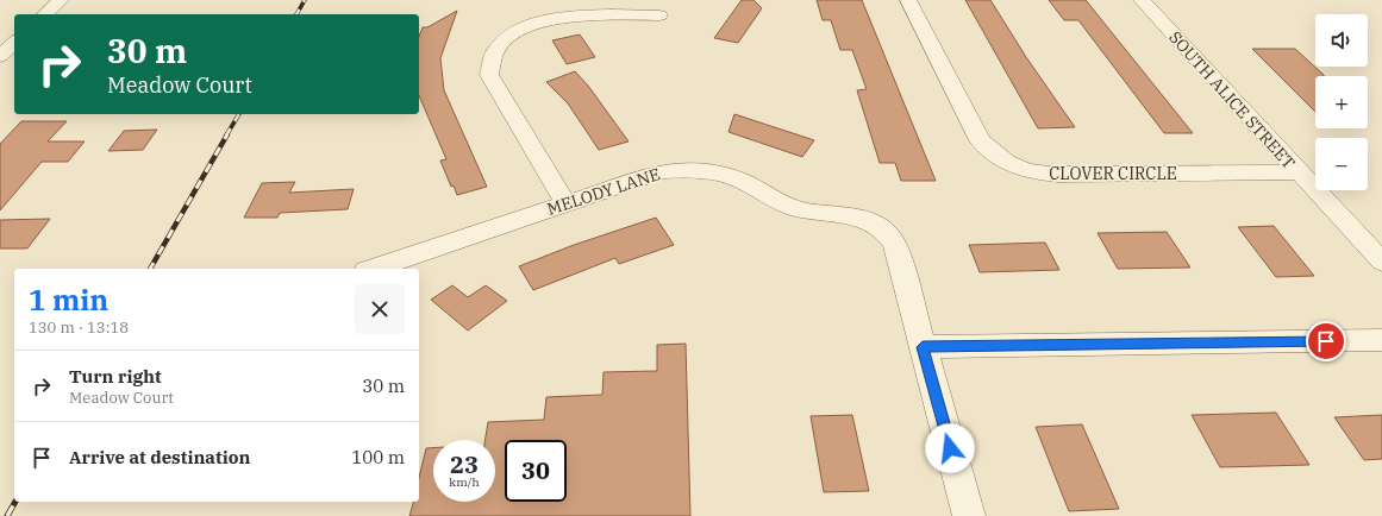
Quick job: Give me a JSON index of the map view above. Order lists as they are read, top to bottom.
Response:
{
  "streets": {
    "street": ["SOUTH ALICE STREET", "CLOVER CIRCLE", "MELODY LANE"]
  },
  "crossings": [
    ["SOUTH ALICE STREET", "CLOVER CIRCLE"]
  ],
  "page": {
    "map_buttons": ["+", "−"],
    "turn": ["30 m", "Meadow Court"],
    "heading": ["1 min", "130 m · 13:18"],
    "list": [
      {
        "name": "Turn right",
        "note": "Meadow Court",
        "value": "30 m"
      },
      {
        "name": "Arrive at destination",
        "value": "100 m"
      }
    ],
    "speed": "23 km/h",
    "limit": "30"
  }
}
